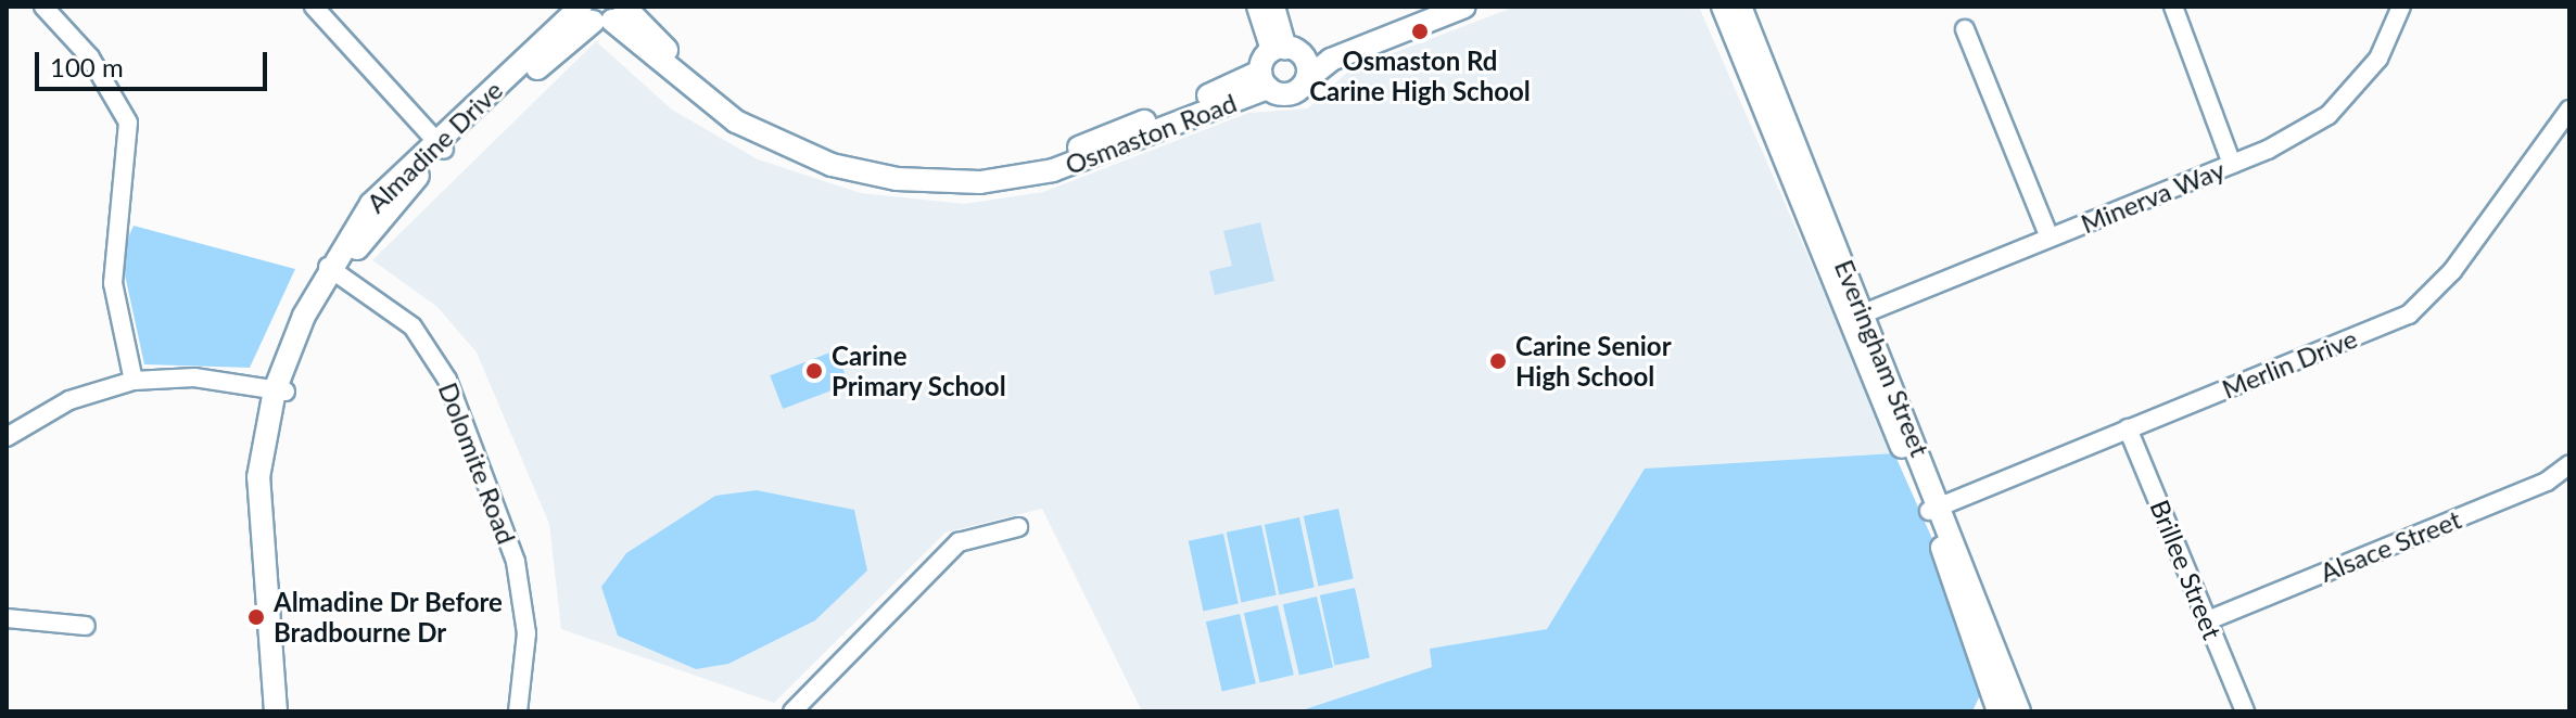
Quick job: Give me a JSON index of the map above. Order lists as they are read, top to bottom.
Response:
{
  "streets": {
    "street": [
      "Osmaston Road",
      "Almadine Drive",
      "Minerva Way",
      "Everingham Street",
      "Merlin Drive",
      "Dolomite Road",
      "Alsace Street",
      "Brillee Street"
    ]
  },
  "crossings": [
    ["Osmaston Road", "Almadine Drive"],
    ["Almadine Drive", "Dolomite Road"],
    ["Minerva Way", "Everingham Street"],
    ["Everingham Street", "Merlin Drive"],
    ["Merlin Drive", "Brillee Street"],
    ["Alsace Street", "Brillee Street"]
  ],
  "places": [
    "Osmaston Rd Carine High School",
    "Carine Senior High School",
    "Carine Primary School",
    "Almadine Dr Before Bradbourne Dr"
  ],
  "scale_bar": "100 m"
}
